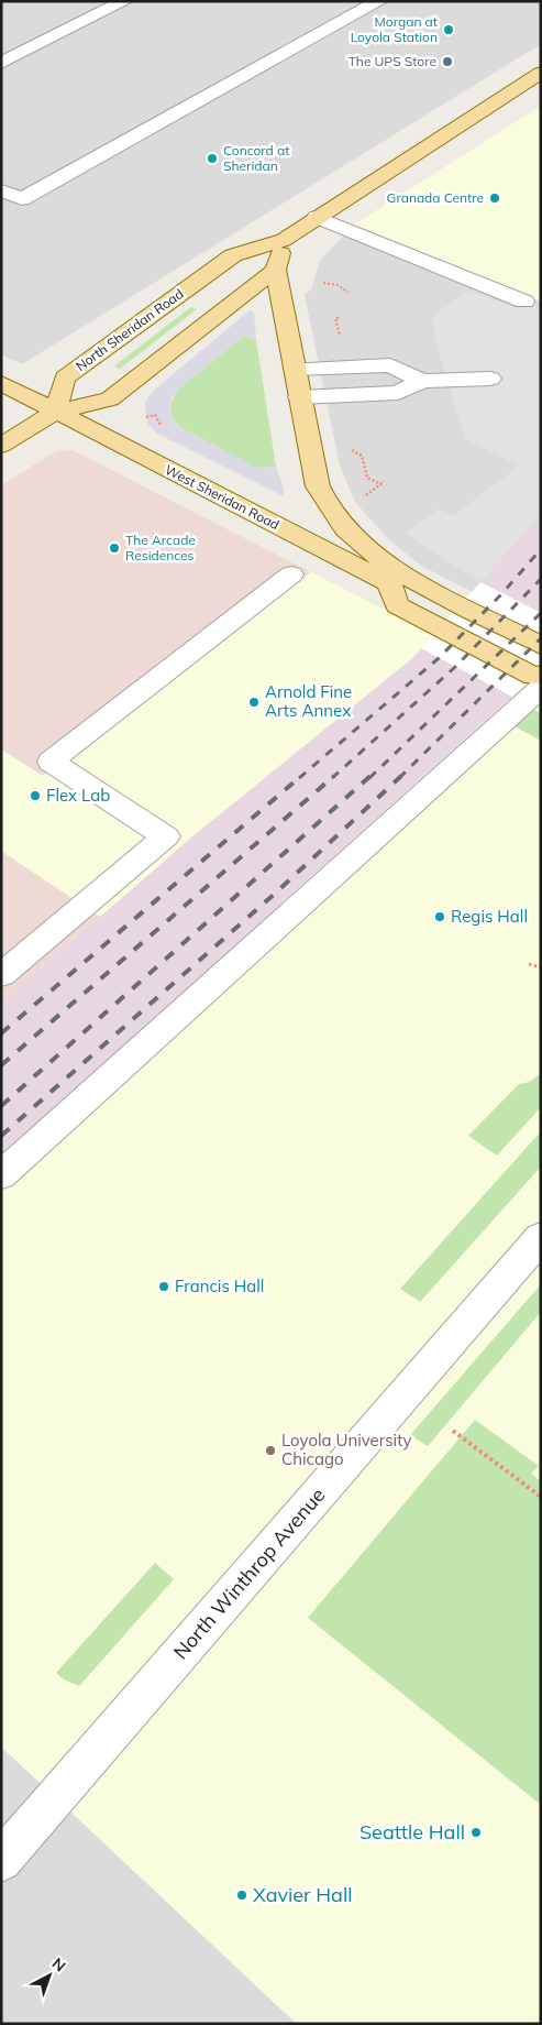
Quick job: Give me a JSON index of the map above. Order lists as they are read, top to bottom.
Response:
{
  "streets": {
    "main road": ["North Sheridan Road", "West Sheridan Road"],
    "street": ["North Winthrop Avenue"]
  },
  "crossings": [
    ["North Sheridan Road", "West Sheridan Road"]
  ],
  "places": [
    "Morgan at Loyola Station",
    "The UPS Store",
    "Concord at Sheridan",
    "Granada Centre",
    "The Arcade Residences",
    "Arnold Fine Arts Annex",
    "Flex Lab",
    "Regis Hall",
    "Francis Hall",
    "Loyola University Chicago",
    "Seattle Hall",
    "Xavier Hall"
  ],
  "north": "top right"
}
